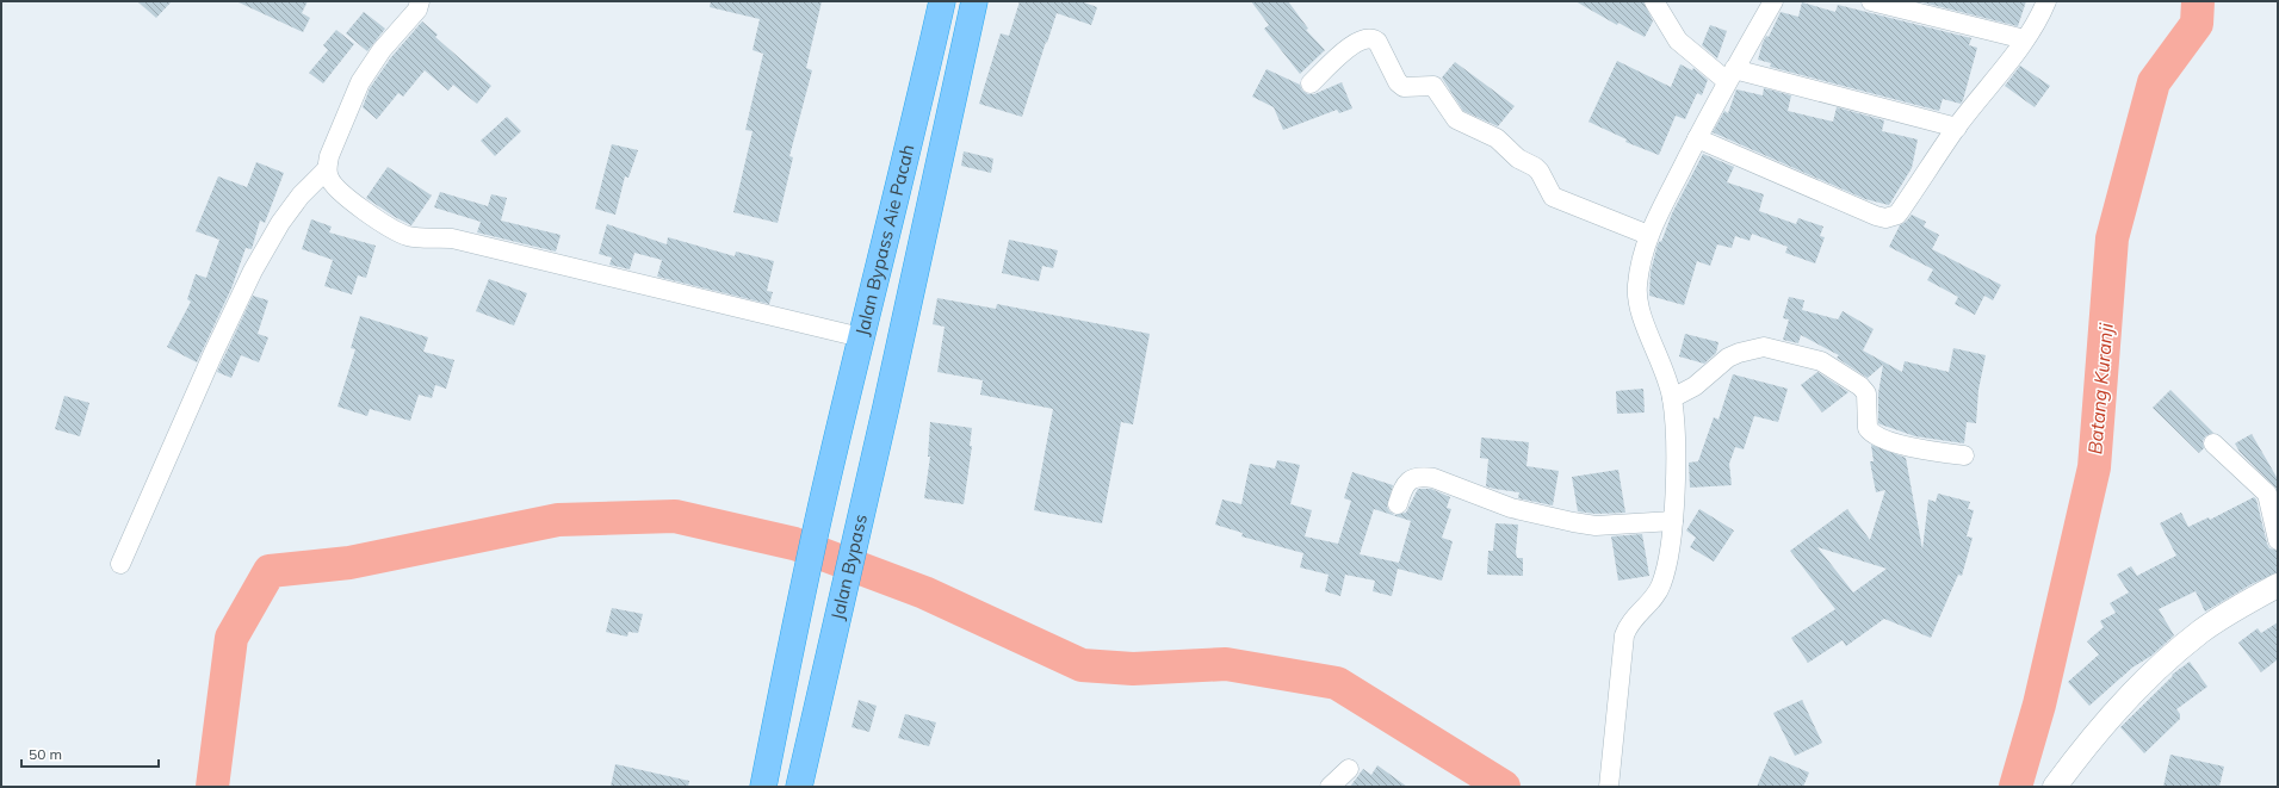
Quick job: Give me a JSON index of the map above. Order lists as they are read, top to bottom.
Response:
{
  "streets": {
    "highway": ["Jalan Bypass Aie Pacah", "Jalan Bypass"]
  },
  "water": ["Batang Kuranji"],
  "scale_bar": "50 m"
}
